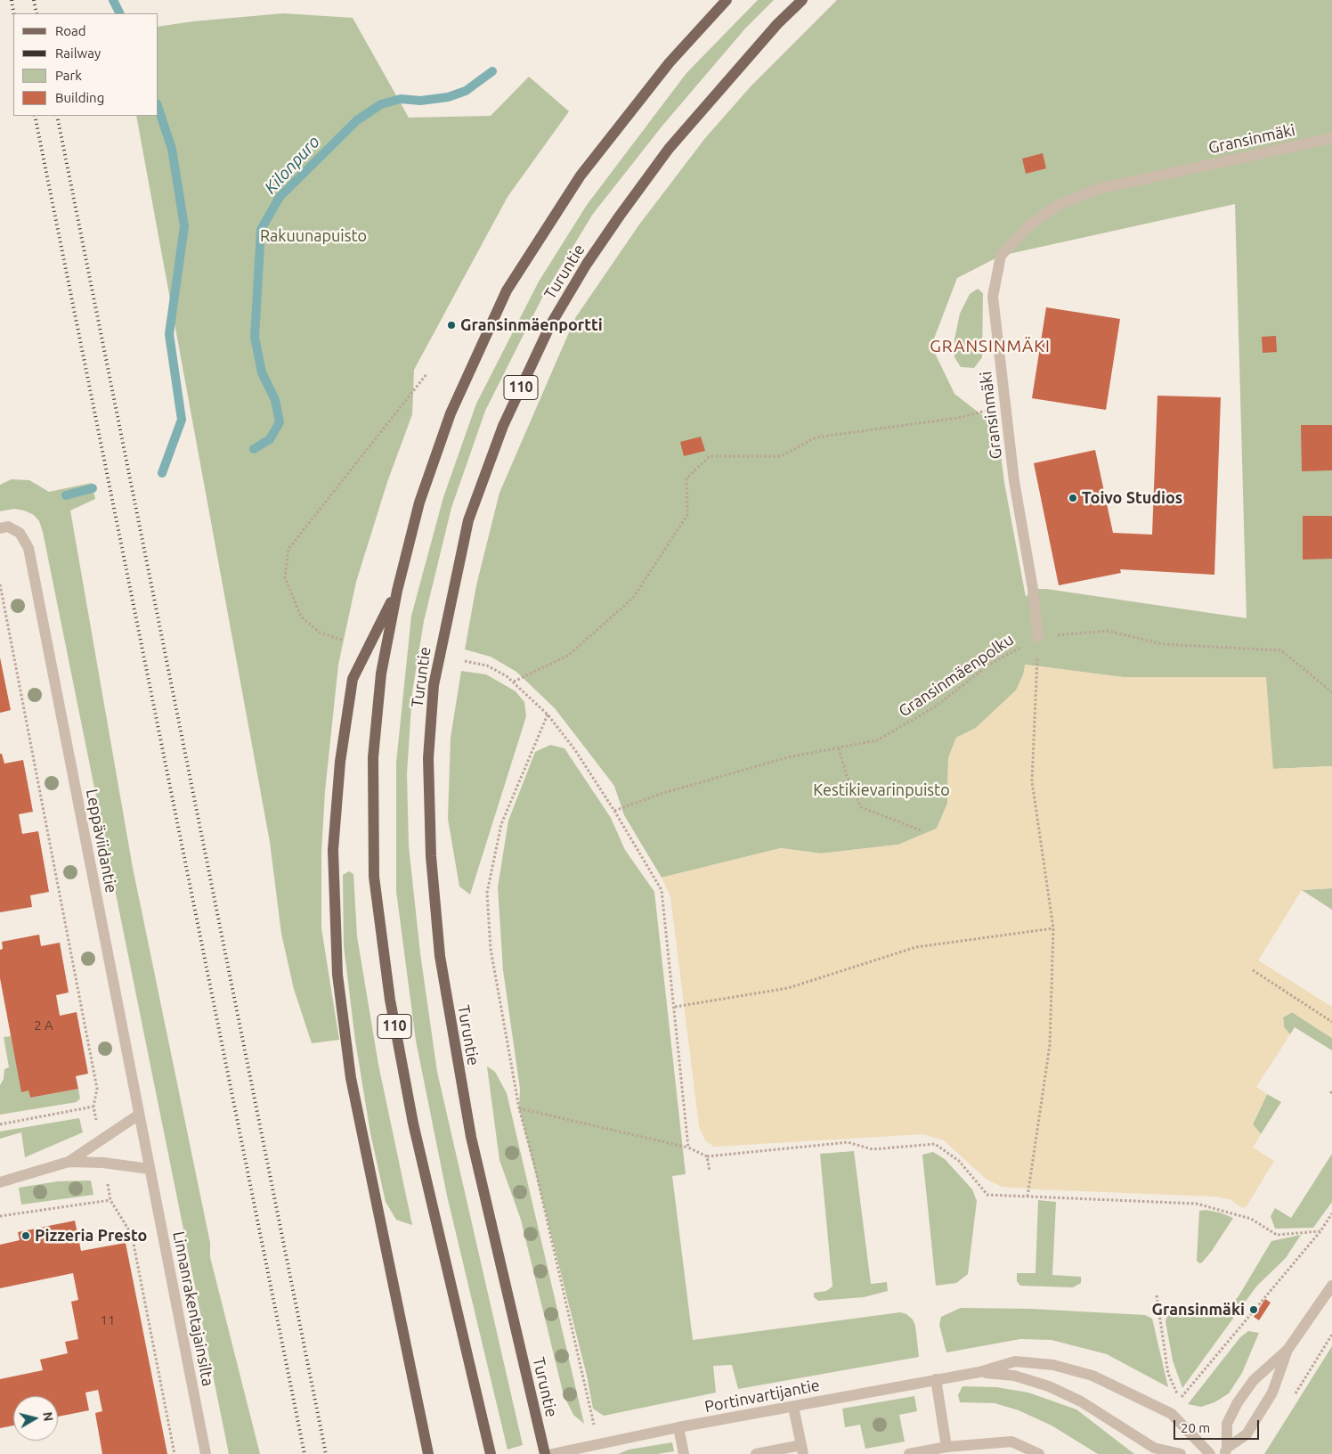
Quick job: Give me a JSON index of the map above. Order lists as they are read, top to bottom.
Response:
{
  "streets": {
    "main road": ["Turuntie", "110"],
    "street": [
      "Gransinmäki",
      "Leppäviidantie",
      "Linnanrakentajainsilta",
      "Portinvartijantie"
    ],
    "path": ["Gransinmäenpolku"]
  },
  "crossings": [
    ["Gransinmäki", "Gransinmäenpolku"],
    ["Leppäviidantie", "Linnanrakentajainsilta"]
  ],
  "districts": ["GRANSINMÄKI"],
  "water": ["Kilonpuro"],
  "parks": ["Rakuunapuisto", "Kestikievarinpuisto"],
  "places": [
    "Gransinmäenportti",
    "Toivo Studios",
    "Pizzeria Presto",
    "Gransinmäki"
  ],
  "house_numbers": ["2 A", "11"],
  "legend": [
    "Road",
    "Railway",
    "Park",
    "Building"
  ],
  "scale_bar": "20 m",
  "north": "right"
}
